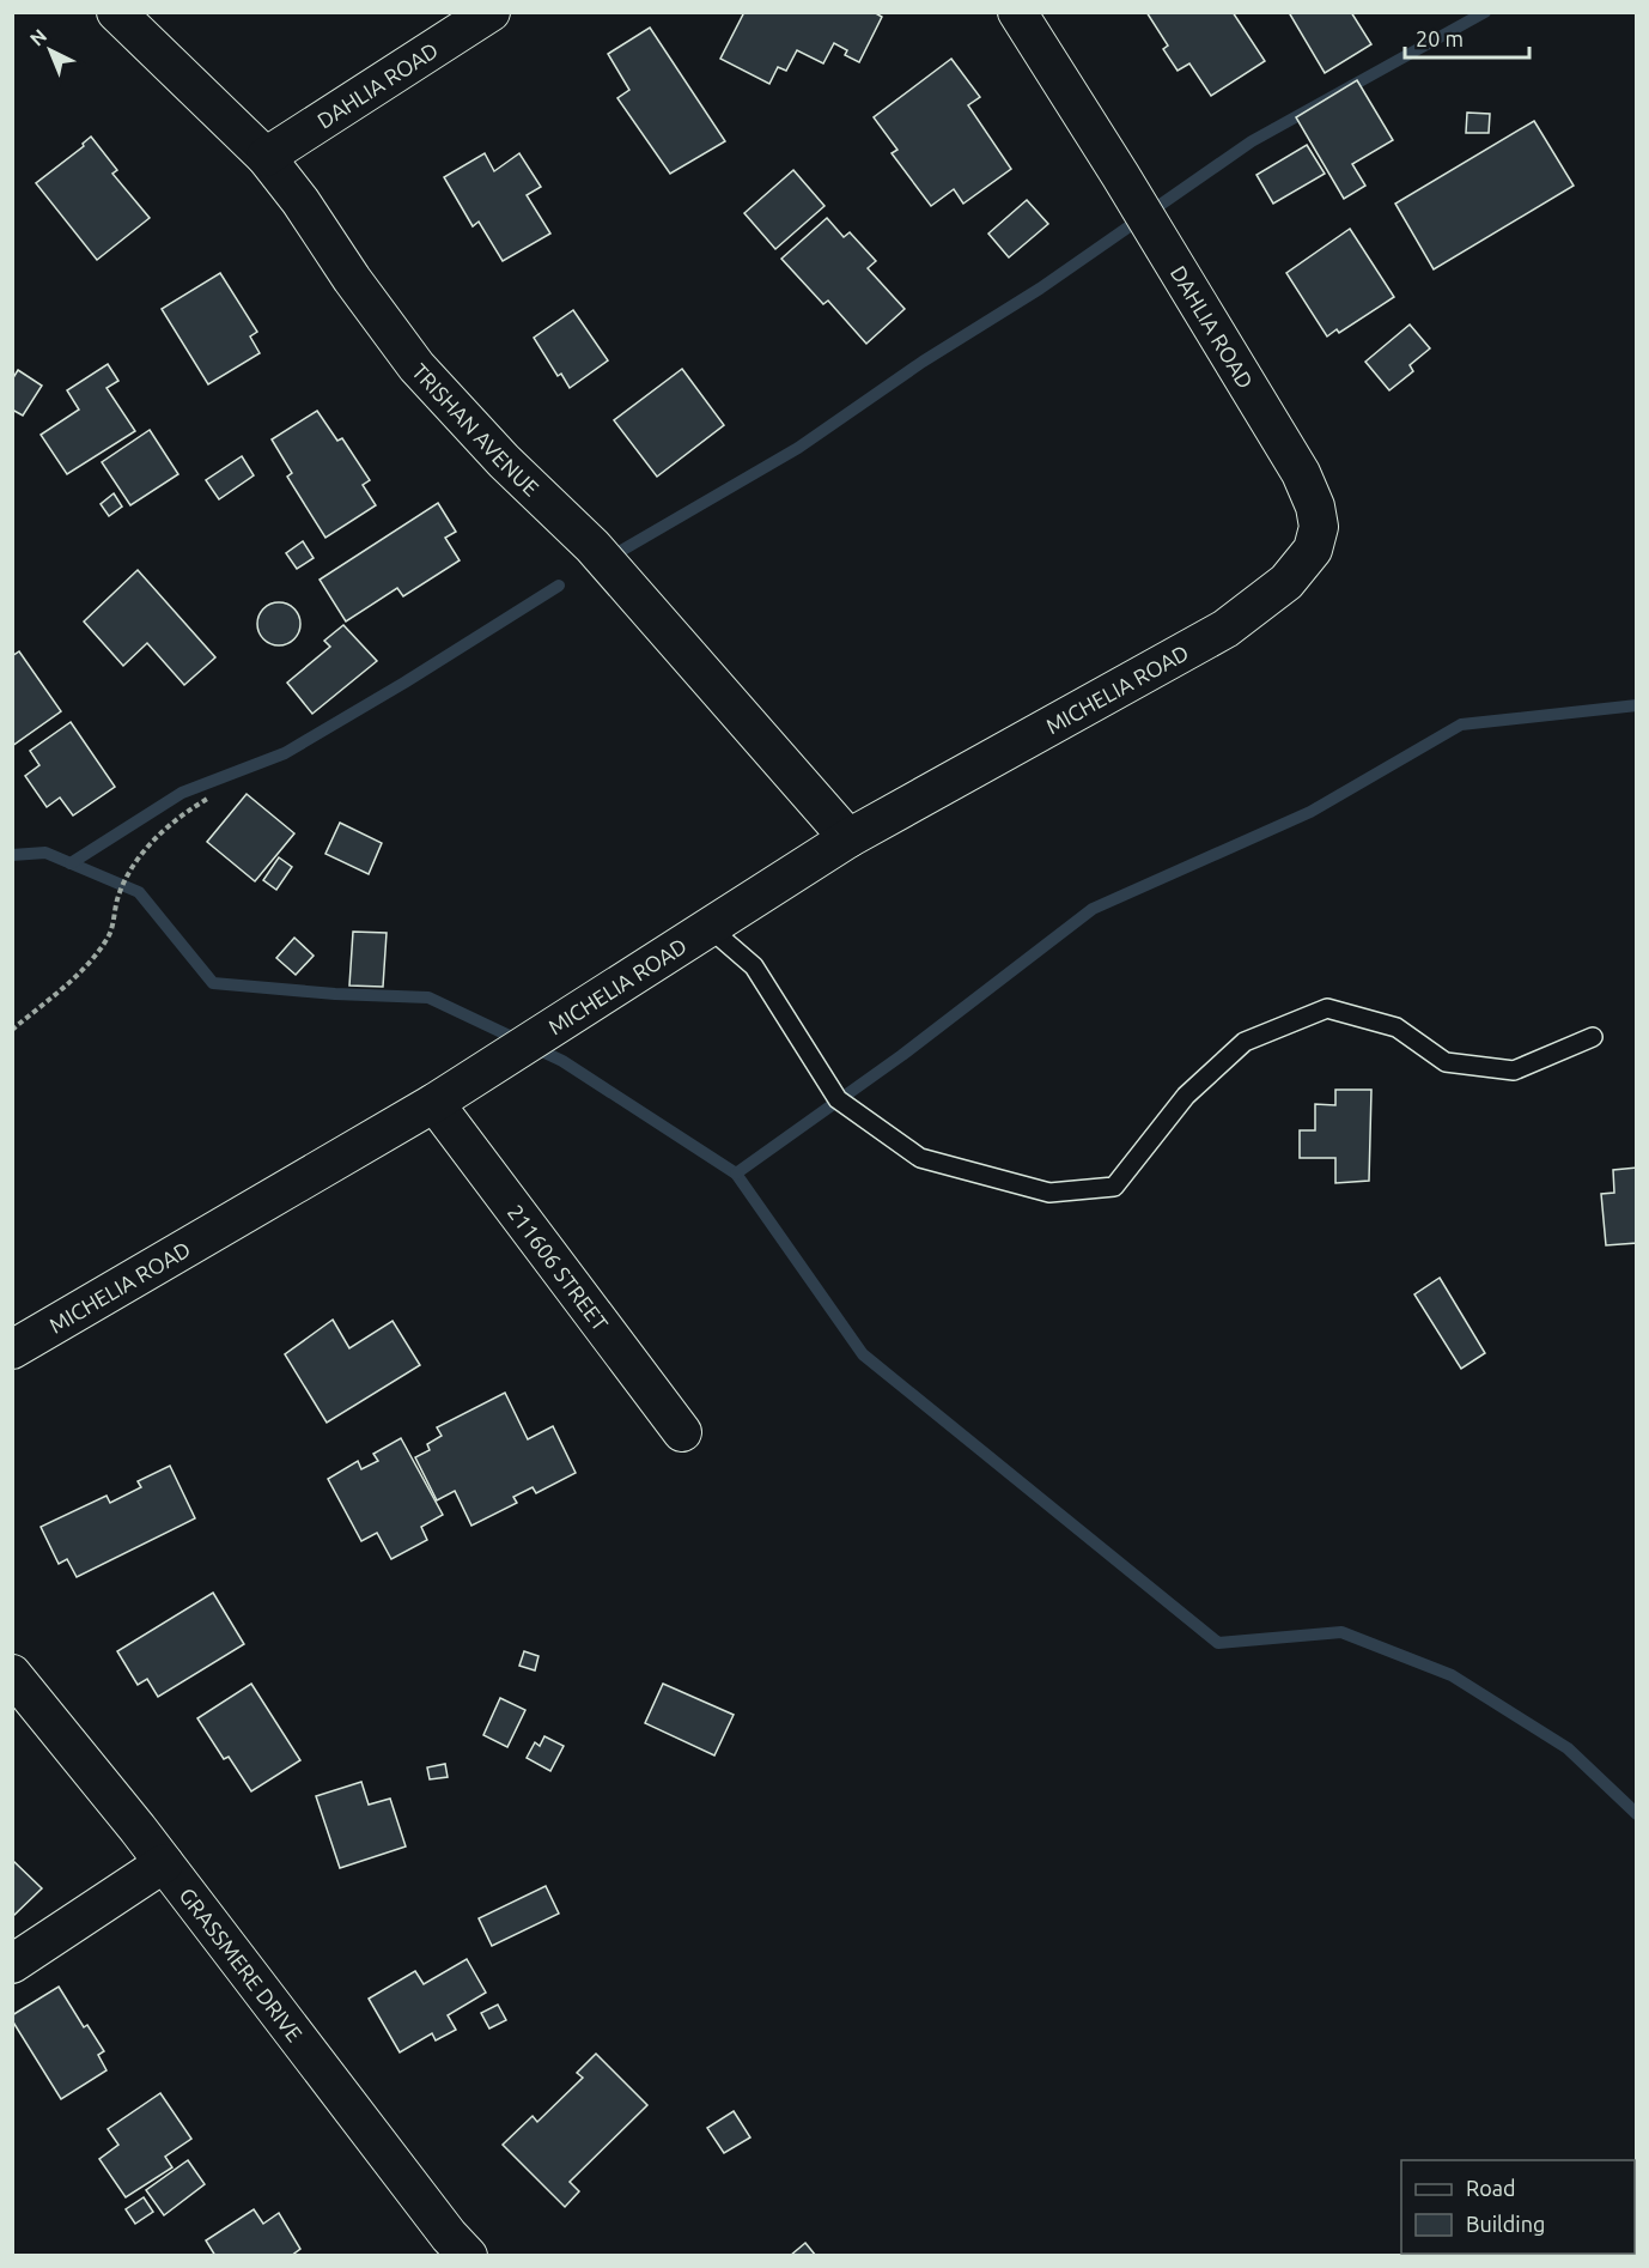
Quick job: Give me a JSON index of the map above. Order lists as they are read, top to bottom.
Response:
{
  "streets": {
    "street": [
      "DAHLIA ROAD",
      "TRISHAN AVENUE",
      "MICHELIA ROAD",
      "211606 STREET",
      "GRASSMERE DRIVE"
    ]
  },
  "crossings": [
    ["DAHLIA ROAD", "TRISHAN AVENUE"],
    ["DAHLIA ROAD", "MICHELIA ROAD"],
    ["TRISHAN AVENUE", "MICHELIA ROAD"],
    ["MICHELIA ROAD", "211606 STREET"]
  ],
  "legend": ["Road", "Building"],
  "scale_bar": "20 m",
  "north": "top left"
}
